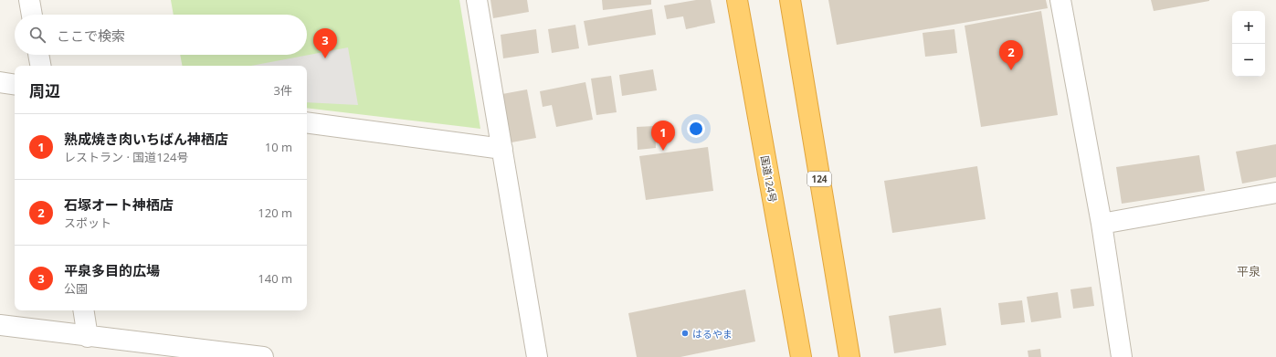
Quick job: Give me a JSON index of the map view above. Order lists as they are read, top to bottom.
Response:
{
  "streets": {
    "highway": ["国道124号", "124"]
  },
  "districts": ["平泉"],
  "places": ["はるやま"],
  "page": {
    "map_buttons": ["+", "−"],
    "search": "ここで検索",
    "pins": ["3", "2", "1"],
    "heading": ["周辺", "3件"],
    "list": [
      {
        "mark": "1",
        "name": "熟成焼き肉いちばん神栖店",
        "note": "レストラン · 国道124号",
        "value": "10 m"
      },
      {
        "mark": "2",
        "name": "石塚オート神栖店",
        "note": "スポット",
        "value": "120 m"
      },
      {
        "mark": "3",
        "name": "平泉多目的広場",
        "note": "公園",
        "value": "140 m"
      }
    ]
  }
}
